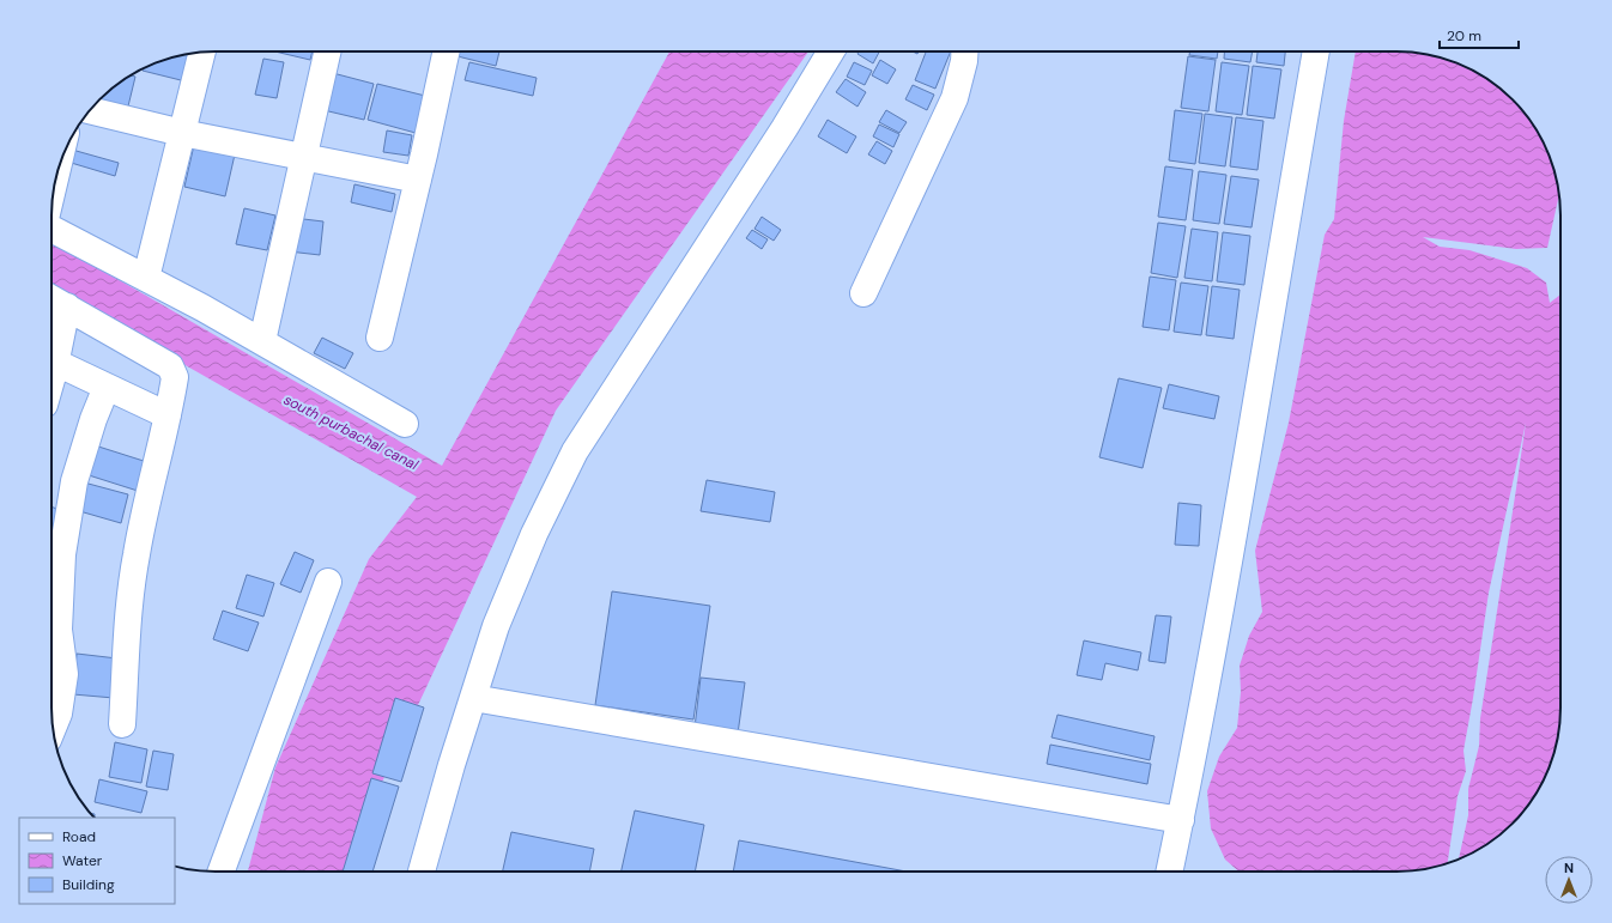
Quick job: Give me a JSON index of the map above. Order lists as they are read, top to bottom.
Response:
{
  "water": ["south purbachal canal"],
  "legend": ["Road", "Water", "Building"],
  "scale_bar": "20 m",
  "north": "top"
}
